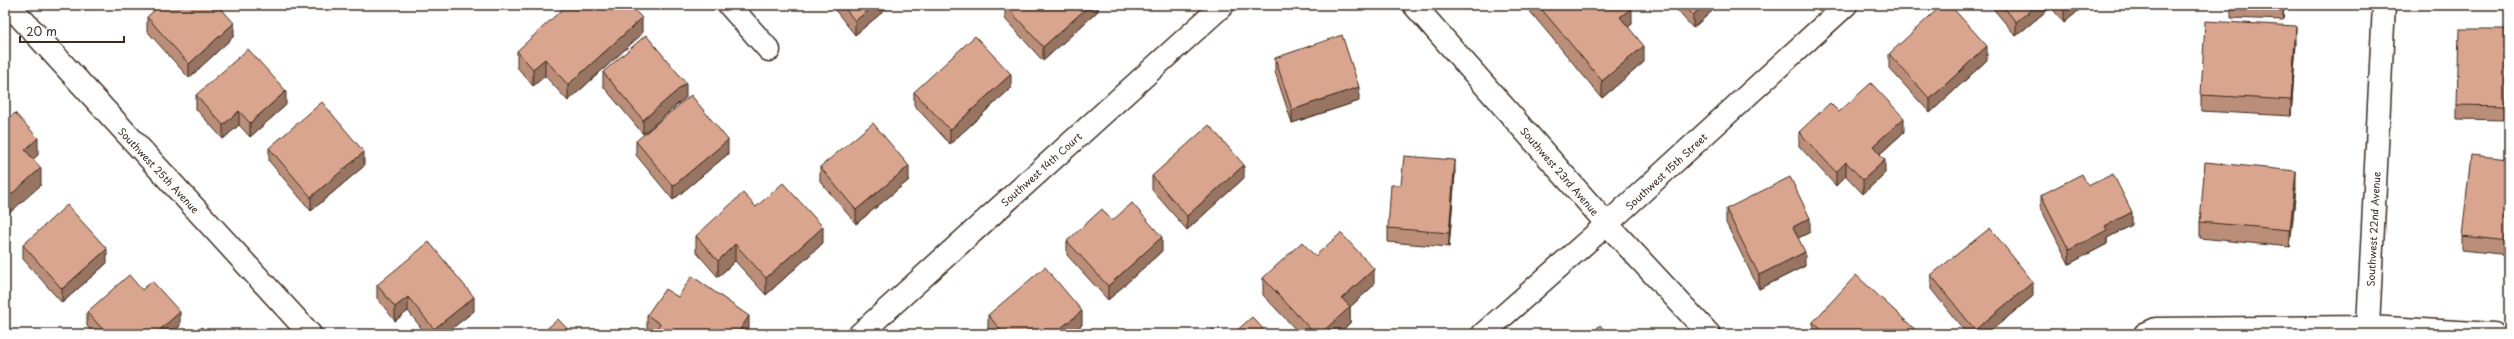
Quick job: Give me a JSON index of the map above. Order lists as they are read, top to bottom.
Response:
{
  "streets": {
    "street": [
      "Southwest 14th Court",
      "Southwest 25th Avenue",
      "Southwest 23rd Avenue",
      "Southwest 15th Street",
      "Southwest 22nd Avenue"
    ]
  },
  "crossings": [
    ["Southwest 23rd Avenue", "Southwest 15th Street"]
  ],
  "scale_bar": "20 m"
}
